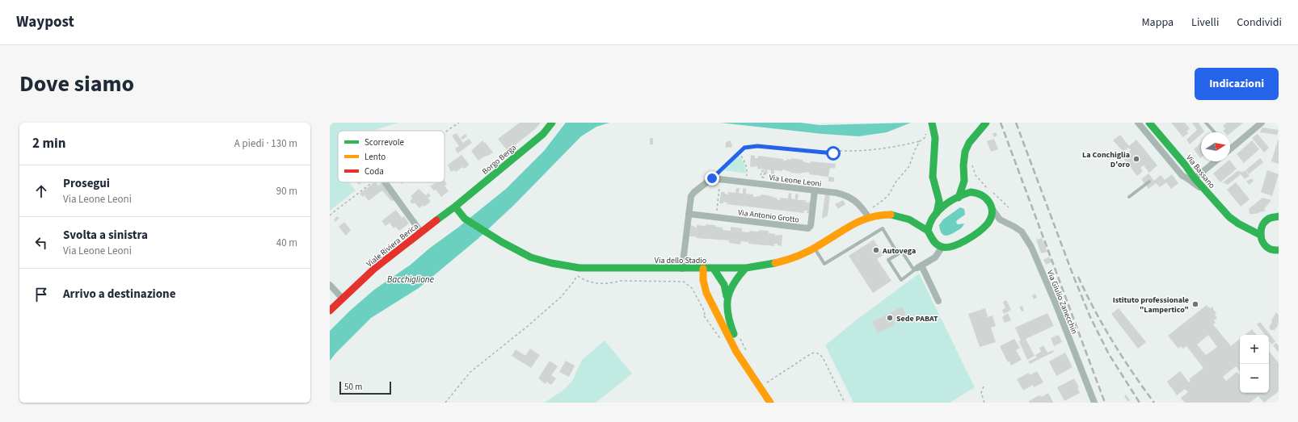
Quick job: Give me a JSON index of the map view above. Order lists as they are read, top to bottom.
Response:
{
  "streets": {
    "main road": [
      "Borgo Berga",
      "Via Bassano",
      "Viale Riviera Berica",
      "Via dello Stadio"
    ],
    "street": ["Via Leone Leoni", "Via Antonio Grotto", "Via Giulio Zanecchin"]
  },
  "crossings": [
    ["Borgo Berga", "Viale Riviera Berica"],
    ["Borgo Berga", "Via dello Stadio"],
    ["Via Leone Leoni", "Via Antonio Grotto"],
    ["Via Leone Leoni", "Via dello Stadio"],
    ["Viale Riviera Berica", "Via dello Stadio"],
    ["Via dello Stadio", "Via Giulio Zanecchin"]
  ],
  "water": ["Bacchiglione"],
  "places": [
    "La Conchiglia D'oro",
    "Autovega",
    "Istituto professionale \"Lampertico\"",
    "Sede PABAT"
  ],
  "legend": ["Scorrevole", "Lento", "Coda"],
  "scale_bar": "50 m",
  "north": "right",
  "page": {
    "header": "Waypost",
    "nav": ["Mappa", "Livelli", "Condividi"],
    "title": "Dove siamo",
    "buttons": "Indicazioni",
    "heading": ["2 min", "A piedi · 130 m"],
    "list": [
      ["Prosegui", "Via Leone Leoni", "90 m"],
      ["Svolta a sinistra", "Via Leone Leoni", "40 m"],
      "Arrivo a destinazione"
    ],
    "map_buttons": ["+", "−"],
    "scale": "50 m"
  }
}
